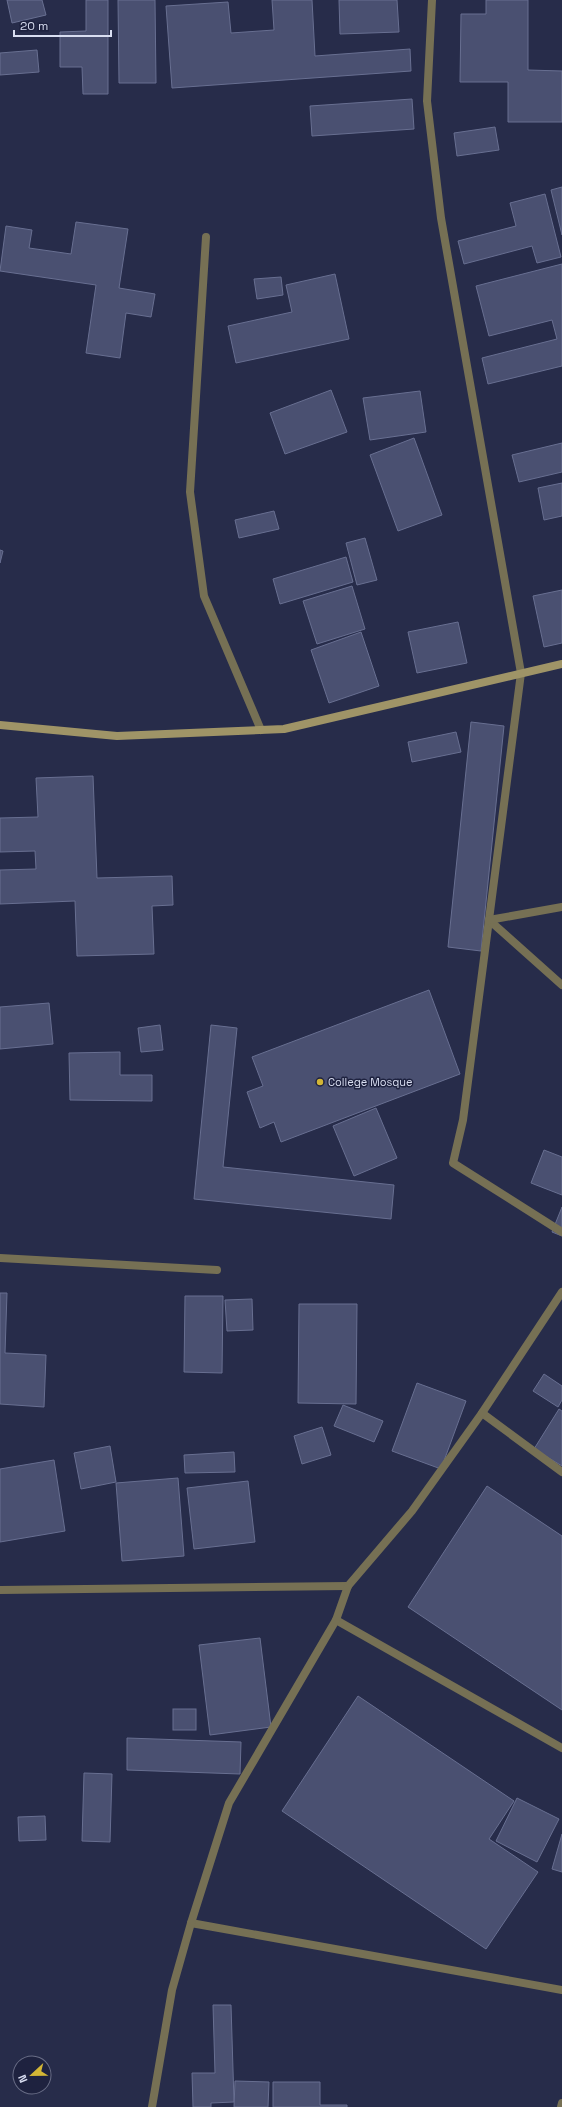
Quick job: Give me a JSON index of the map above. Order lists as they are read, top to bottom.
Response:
{
  "places": ["College Mosque"],
  "scale_bar": "20 m",
  "north": "left"
}
